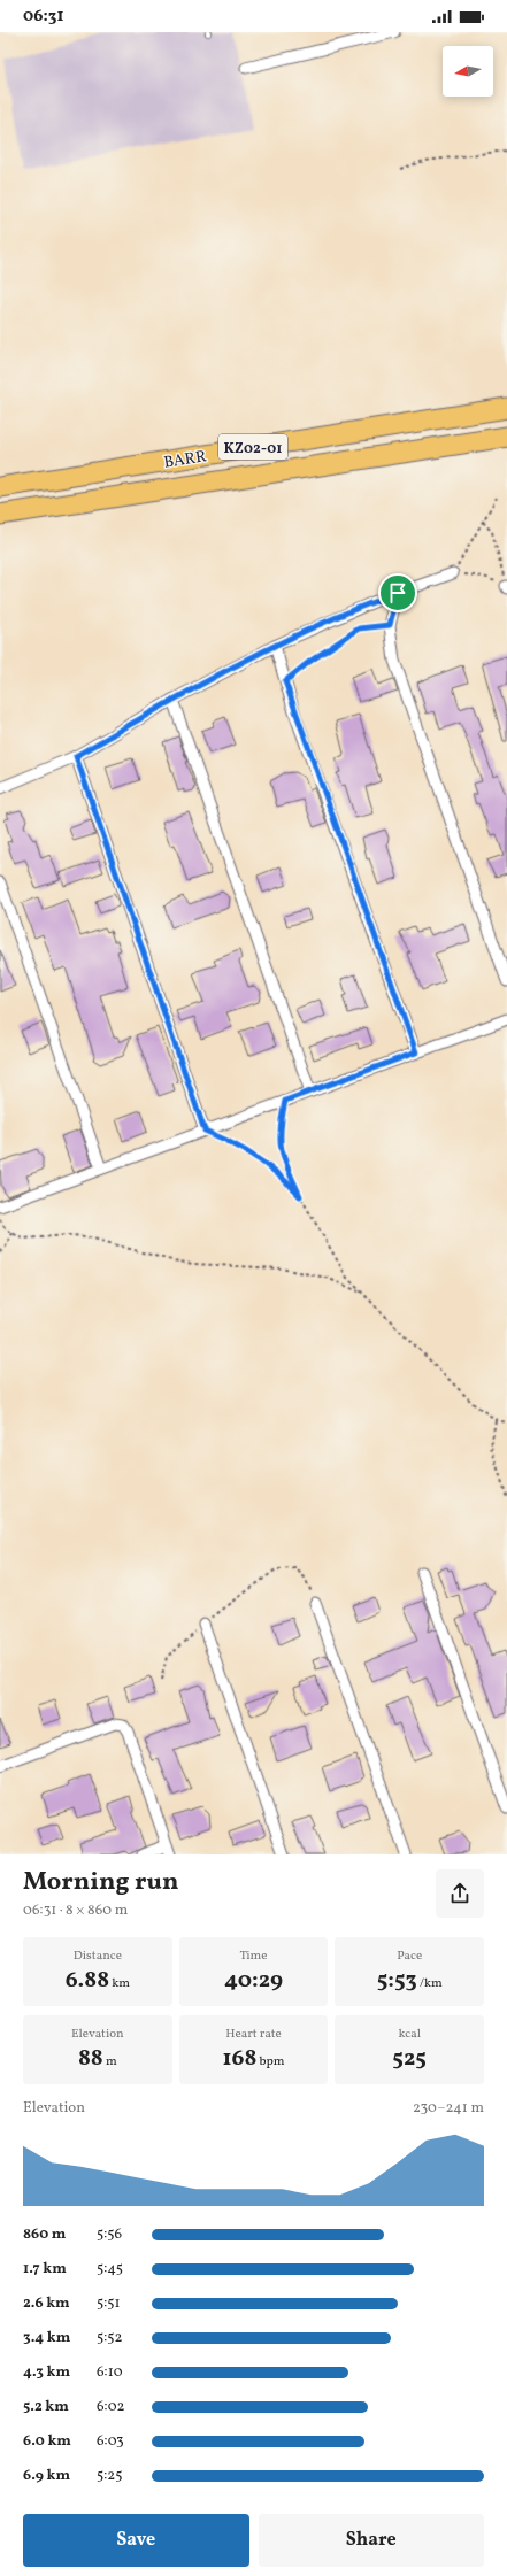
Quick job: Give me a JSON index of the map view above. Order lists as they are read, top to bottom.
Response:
{
  "streets": {
    "highway": ["KZ02-01", "BARR"]
  },
  "north": "left",
  "page": {
    "status": "06:31",
    "heading": ["Morning run", "06:31 · 8 × 860 m"],
    "stats": [
      ["Distance", "6.88 km"],
      ["Time", "40:29"],
      ["Pace", "5:53 /km"],
      ["Elevation", "88 m"],
      ["Heart rate", "168 bpm"],
      ["kcal", "525"]
    ],
    "chart": ["Elevation", "230–241 m"],
    "list": [
      {
        "name": "860 m",
        "note": "5:56"
      },
      {
        "name": "1.7 km",
        "note": "5:45"
      },
      {
        "name": "2.6 km",
        "note": "5:51"
      },
      {
        "name": "3.4 km",
        "note": "5:52"
      },
      {
        "name": "4.3 km",
        "note": "6:10"
      },
      {
        "name": "5.2 km",
        "note": "6:02"
      },
      {
        "name": "6.0 km",
        "note": "6:03"
      },
      {
        "name": "6.9 km",
        "note": "5:25"
      }
    ],
    "buttons": ["Save", "Share"]
  }
}
